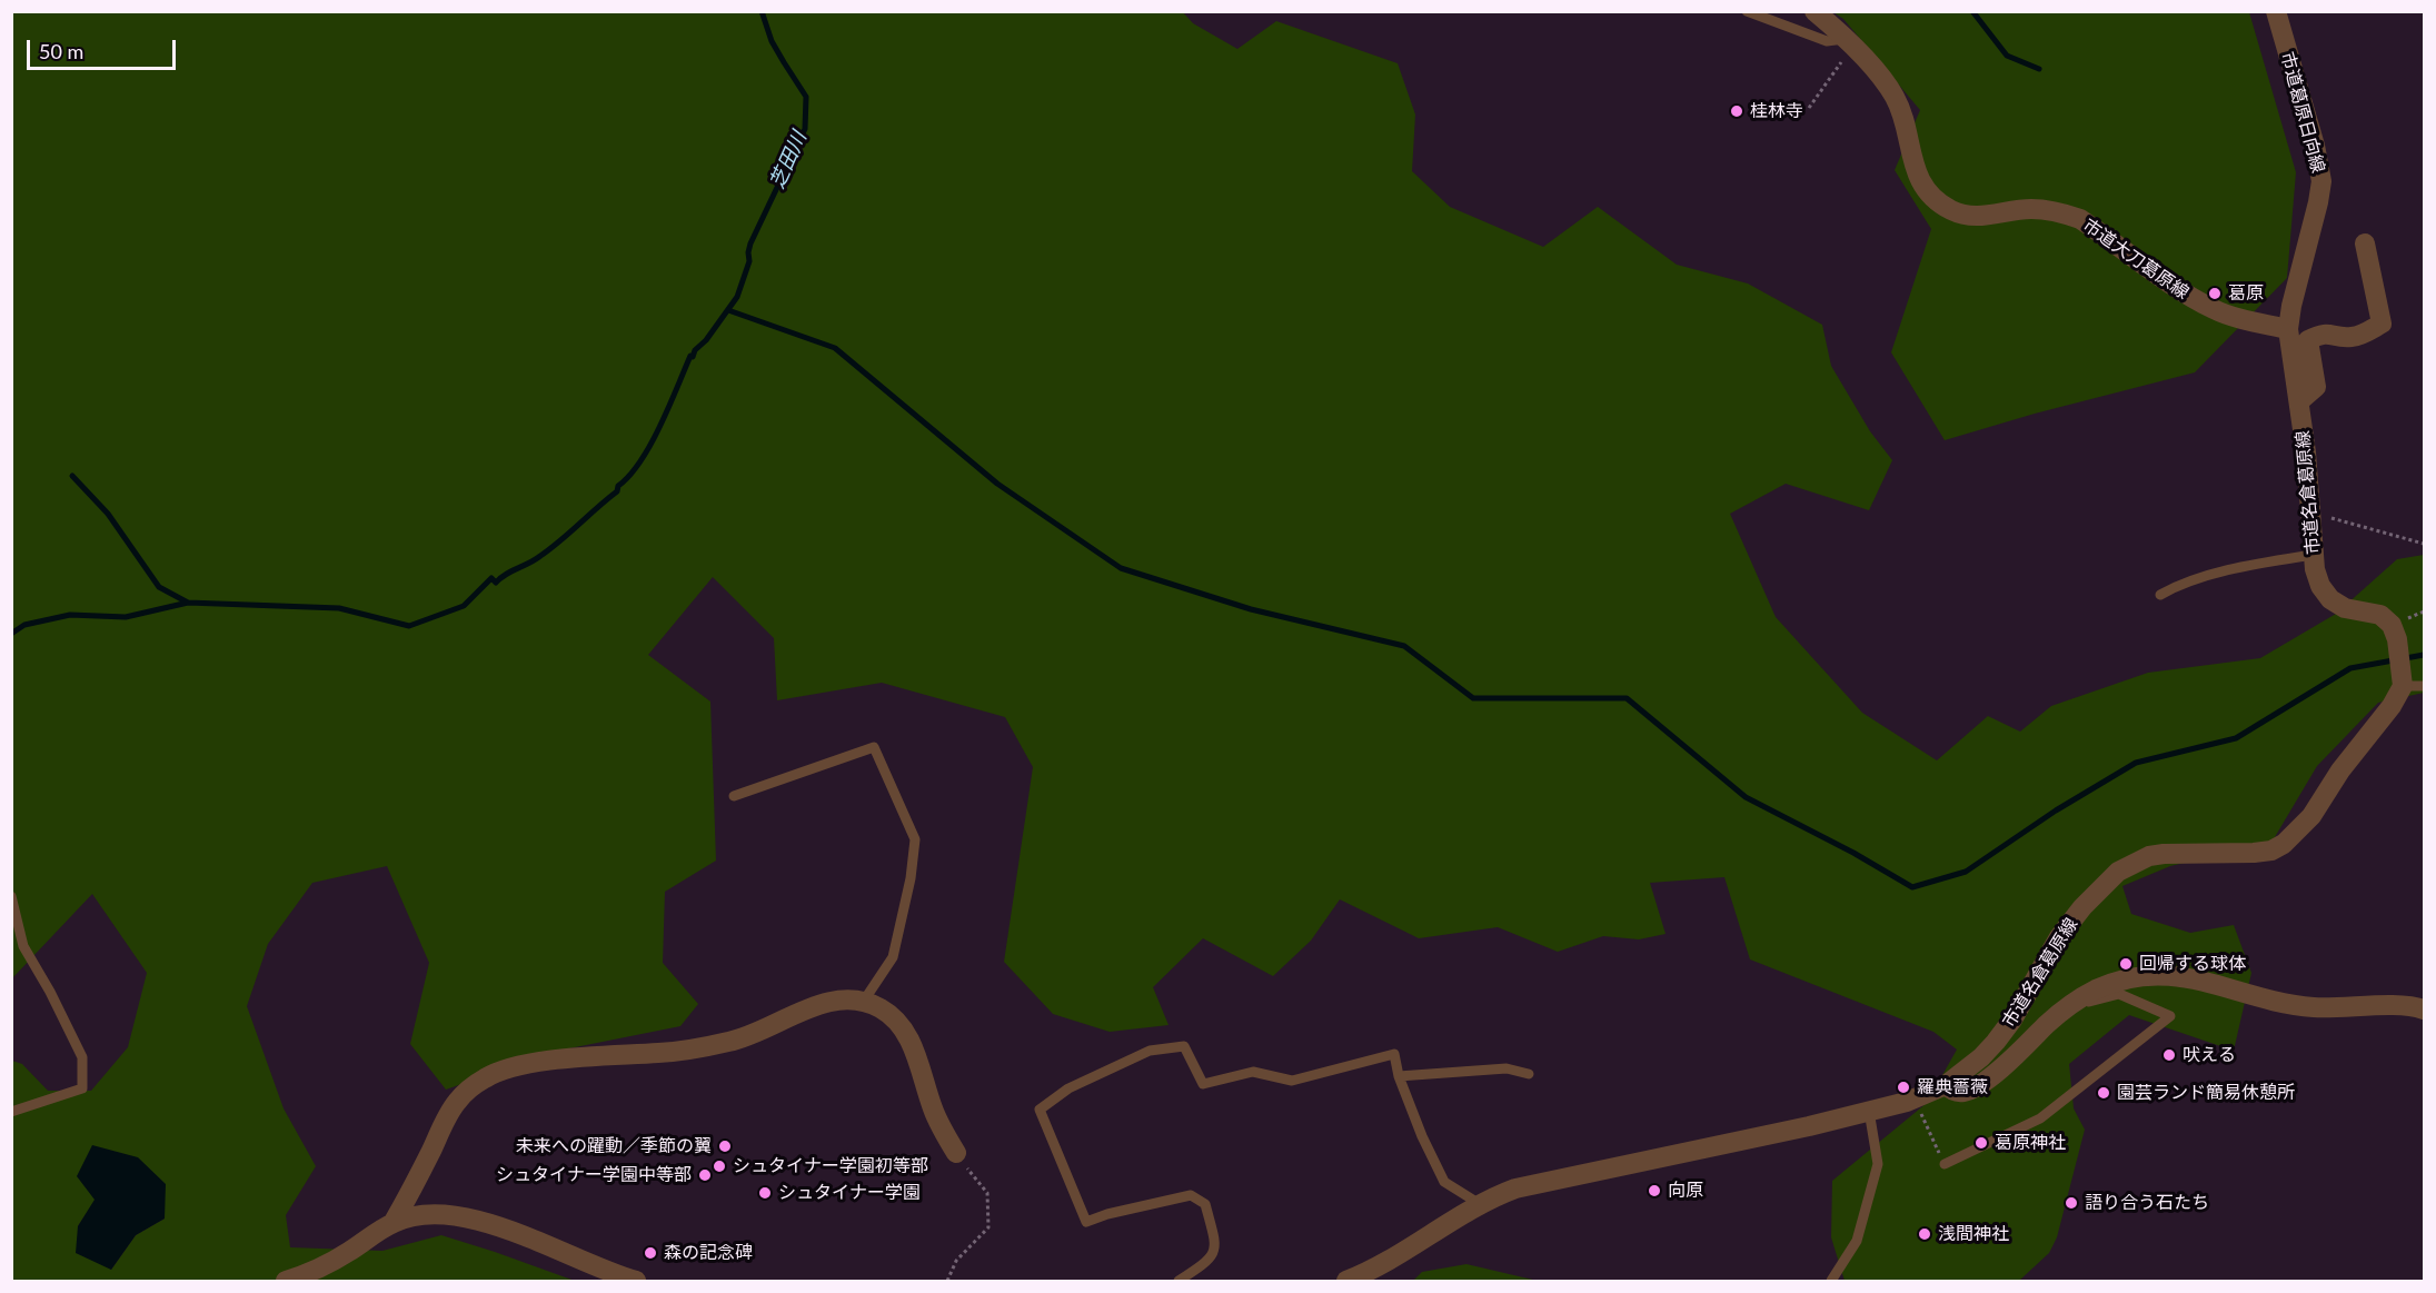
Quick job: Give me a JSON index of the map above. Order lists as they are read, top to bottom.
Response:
{
  "streets": {
    "street": ["市道葛原日向線", "市道大刀葛原線", "市道名倉葛原線"]
  },
  "crossings": [
    ["市道葛原日向線", "市道大刀葛原線"],
    ["市道葛原日向線", "市道名倉葛原線"],
    ["市道大刀葛原線", "市道名倉葛原線"]
  ],
  "water": ["芝田川"],
  "places": [
    "桂林寺",
    "葛原",
    "回帰する球体",
    "吠える",
    "羅典薔薇",
    "園芸ランド簡易休憩所",
    "葛原神社",
    "未来への躍動／季節の翼",
    "シュタイナー学園初等部",
    "シュタイナー学園中等部",
    "向原",
    "シュタイナー学園",
    "語り合う石たち",
    "浅間神社",
    "森の記念碑"
  ],
  "scale_bar": "50 m"
}
